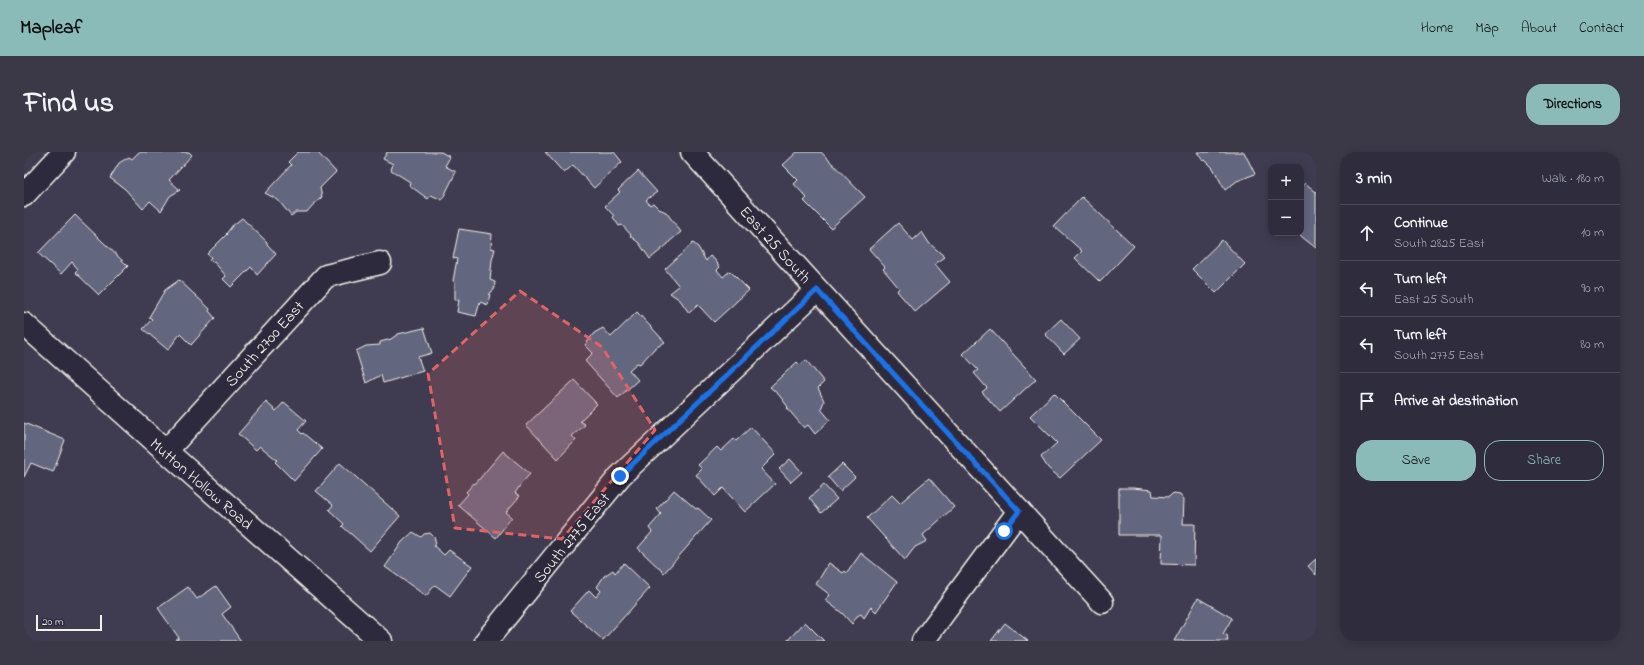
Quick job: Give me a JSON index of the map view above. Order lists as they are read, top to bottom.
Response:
{
  "streets": {
    "street": [
      "East 25 South",
      "South 2700 East",
      "Mutton Hollow Road",
      "South 2775 East"
    ]
  },
  "crossings": [
    ["East 25 South", "South 2775 East"],
    ["South 2700 East", "Mutton Hollow Road"]
  ],
  "scale_bar": "20 m",
  "page": {
    "header": "Mapleaf",
    "nav": [
      "Home",
      "Map",
      "About",
      "Contact"
    ],
    "title": "Find us",
    "buttons": [
      "Directions",
      ["Save", "Share"]
    ],
    "heading": ["3 min", "Walk · 180 m"],
    "map_buttons": ["+", "−"],
    "list": [
      ["Continue", "South 2825 East", "10 m"],
      ["Turn left", "East 25 South", "90 m"],
      ["Turn left", "South 2775 East", "80 m"],
      "Arrive at destination"
    ],
    "scale": "20 m"
  }
}
